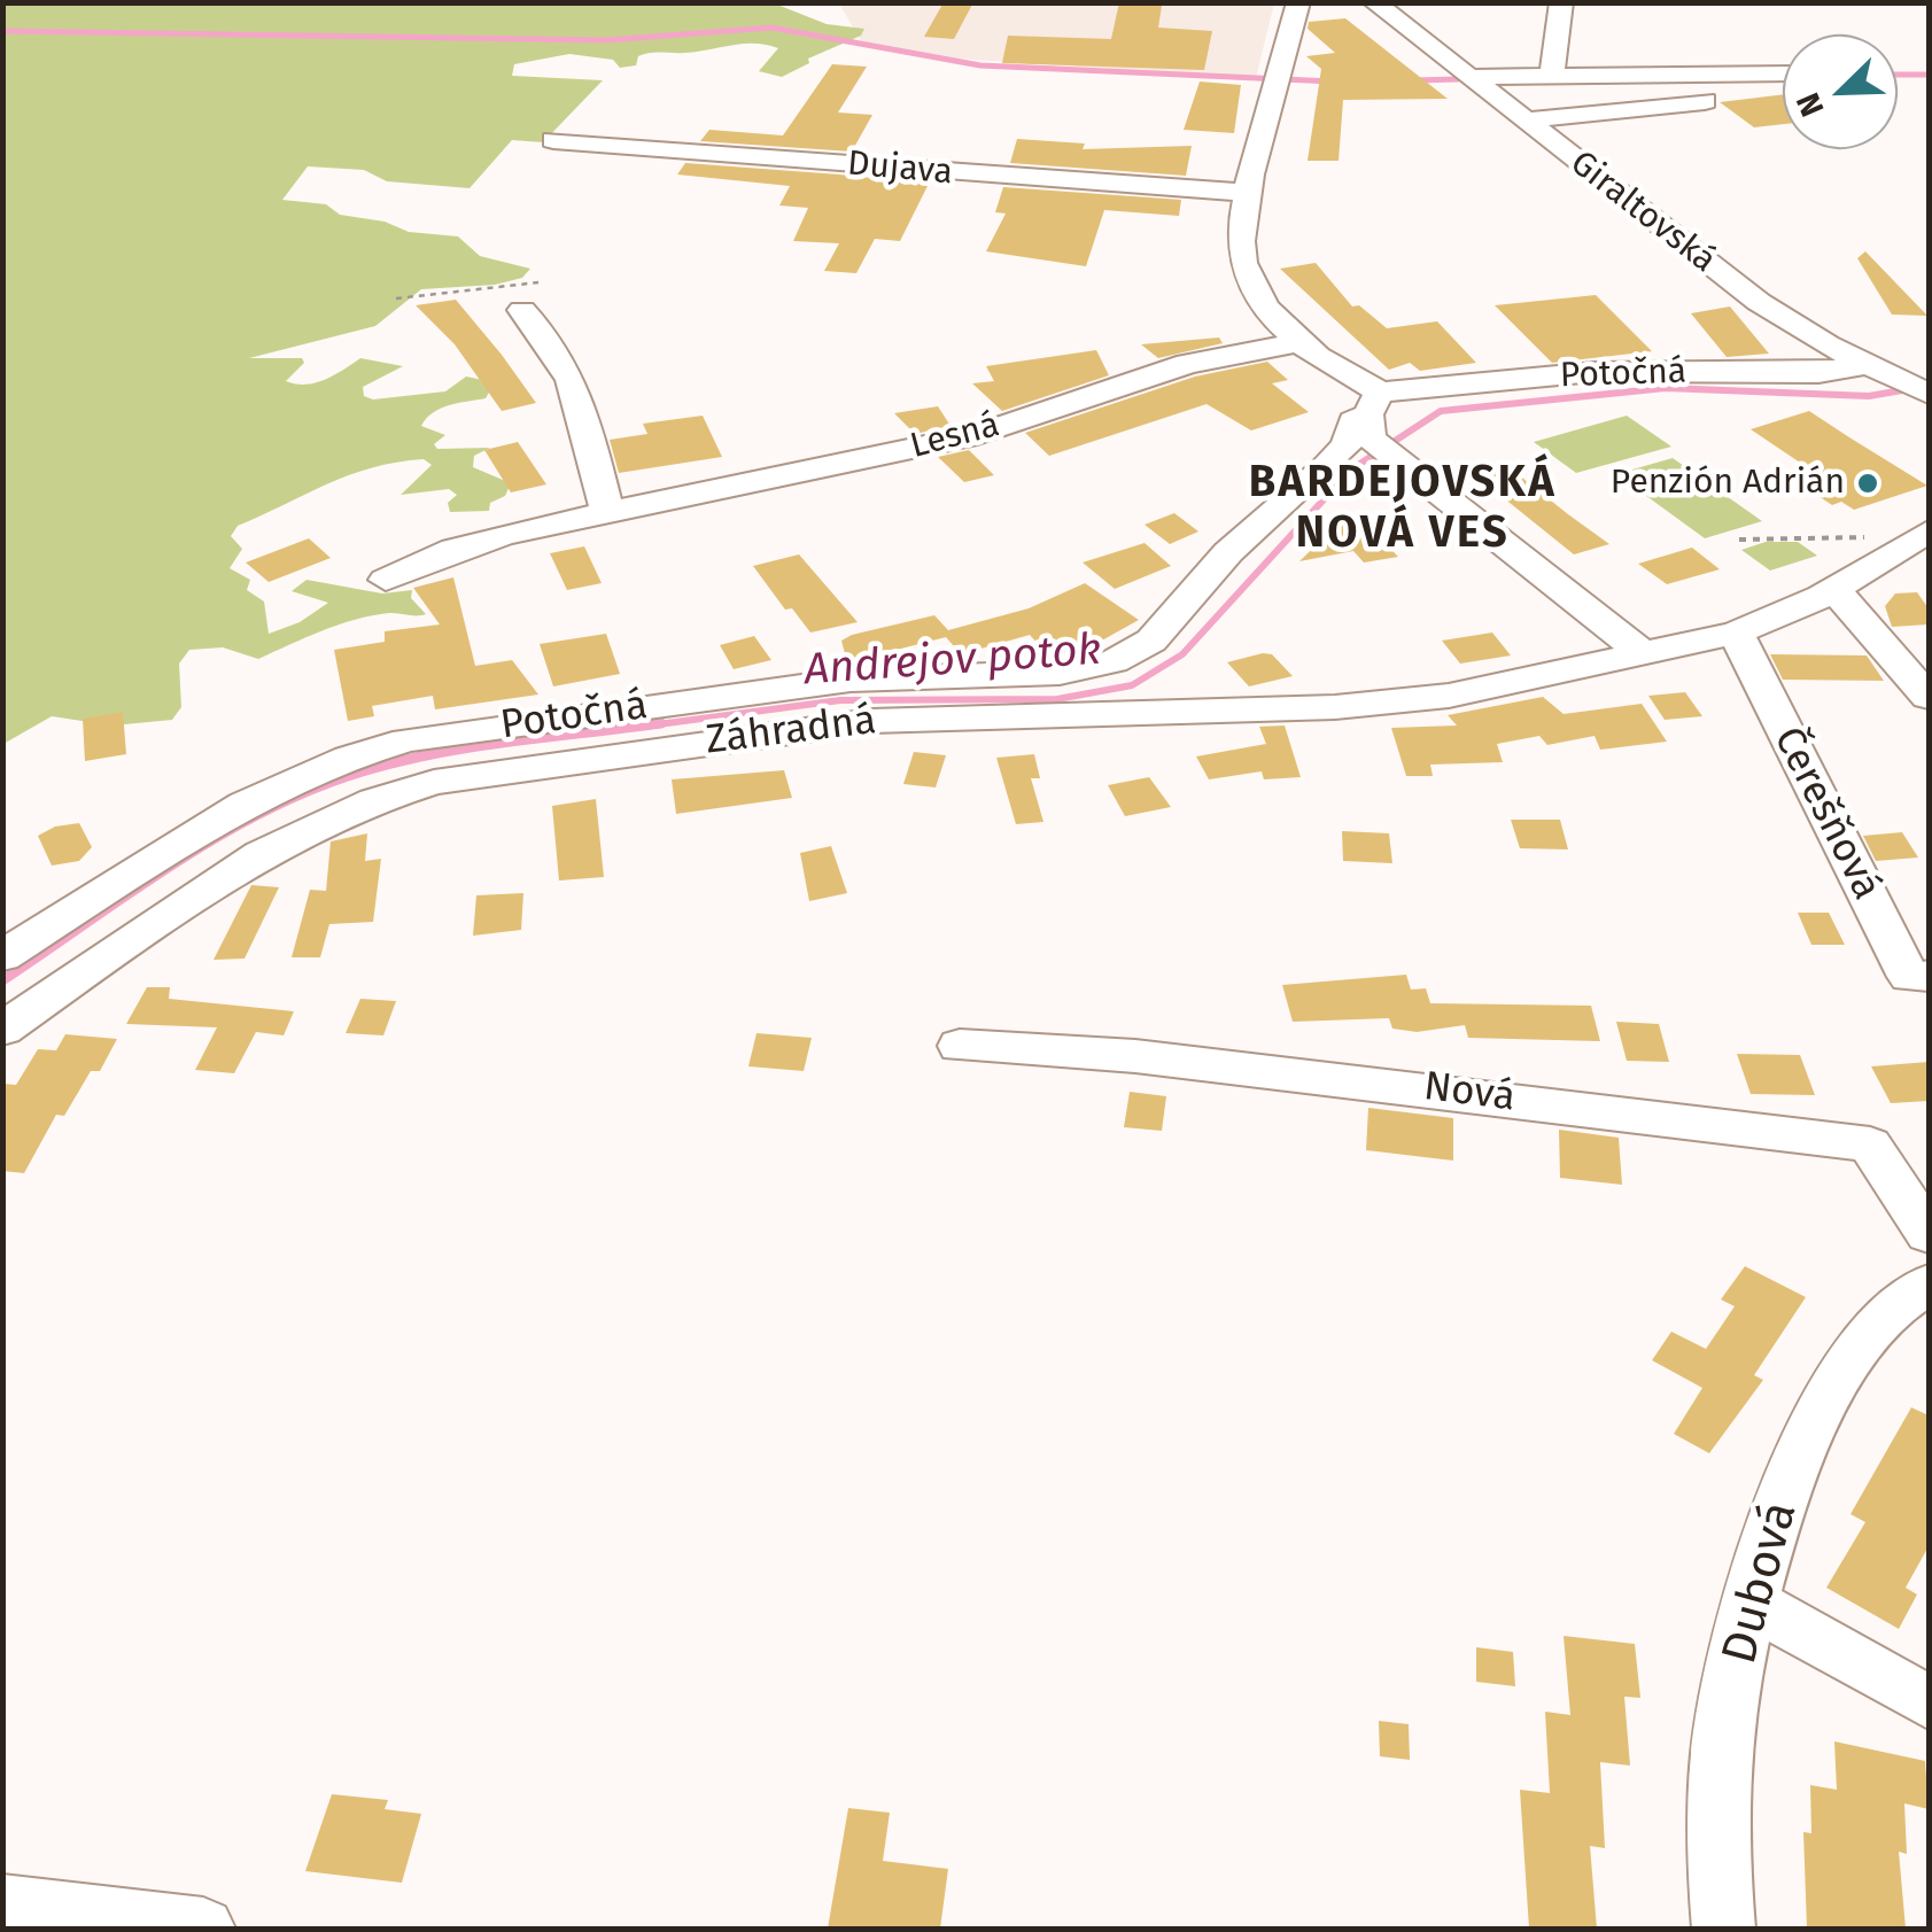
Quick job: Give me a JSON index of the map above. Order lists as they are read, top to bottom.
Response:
{
  "streets": {
    "street": [
      "Dujava",
      "Giraltovská",
      "Potočná",
      "Lesná",
      "Záhradná",
      "Čerešňová",
      "Nová",
      "Dubová"
    ]
  },
  "crossings": [
    ["Giraltovská", "Potočná"],
    ["Záhradná", "Čerešňová"]
  ],
  "districts": ["BARDEJOVSKÁ NOVÁ VES"],
  "water": ["Andrejov potok"],
  "places": ["Penzión Adrián"],
  "north": "bottom left"
}
